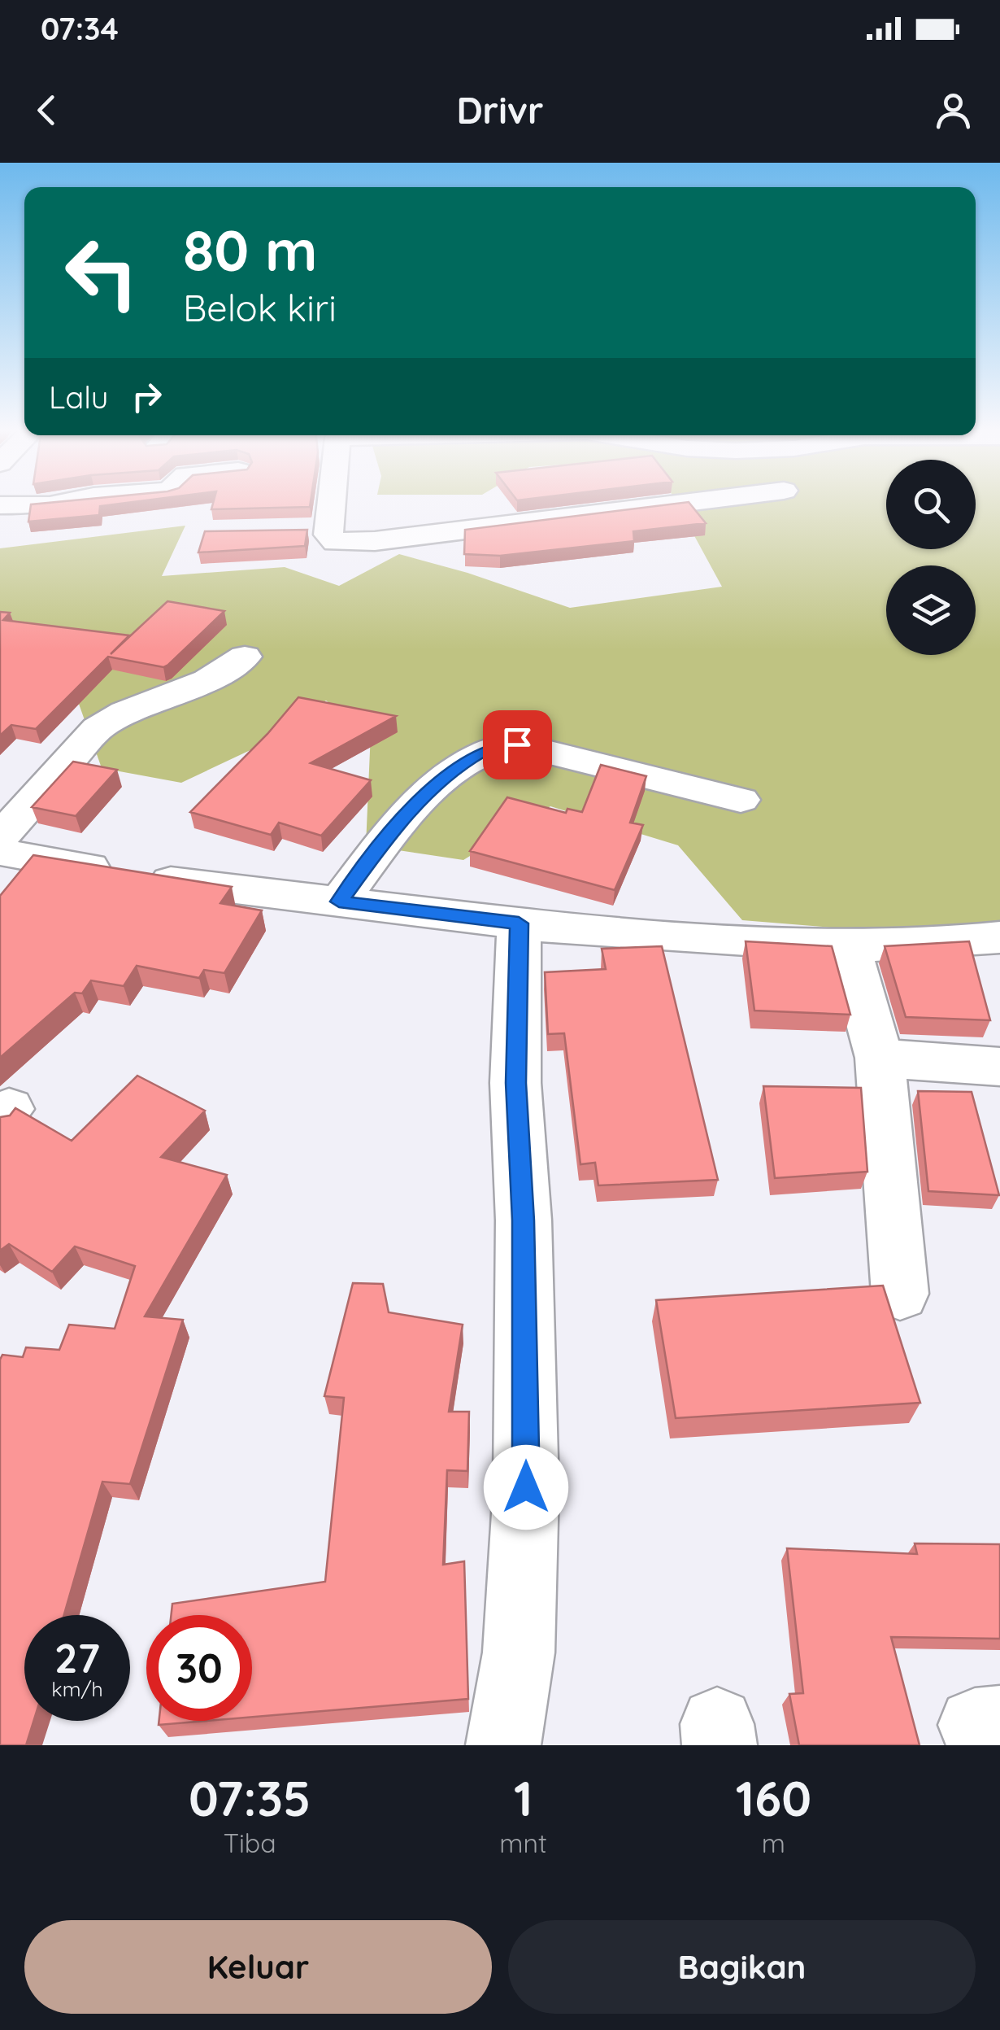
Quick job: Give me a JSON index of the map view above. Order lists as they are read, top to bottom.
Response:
{
  "page": {
    "status": "07:34",
    "header": "Drivr",
    "turn": ["80 m", "Belok kiri"],
    "then": "Lalu",
    "speed": "27 km/h",
    "limit": "30",
    "eta": [
      "07:35",
      "Tiba",
      "1",
      "mnt",
      "160",
      "m"
    ],
    "buttons": ["Keluar", "Bagikan"]
  }
}
